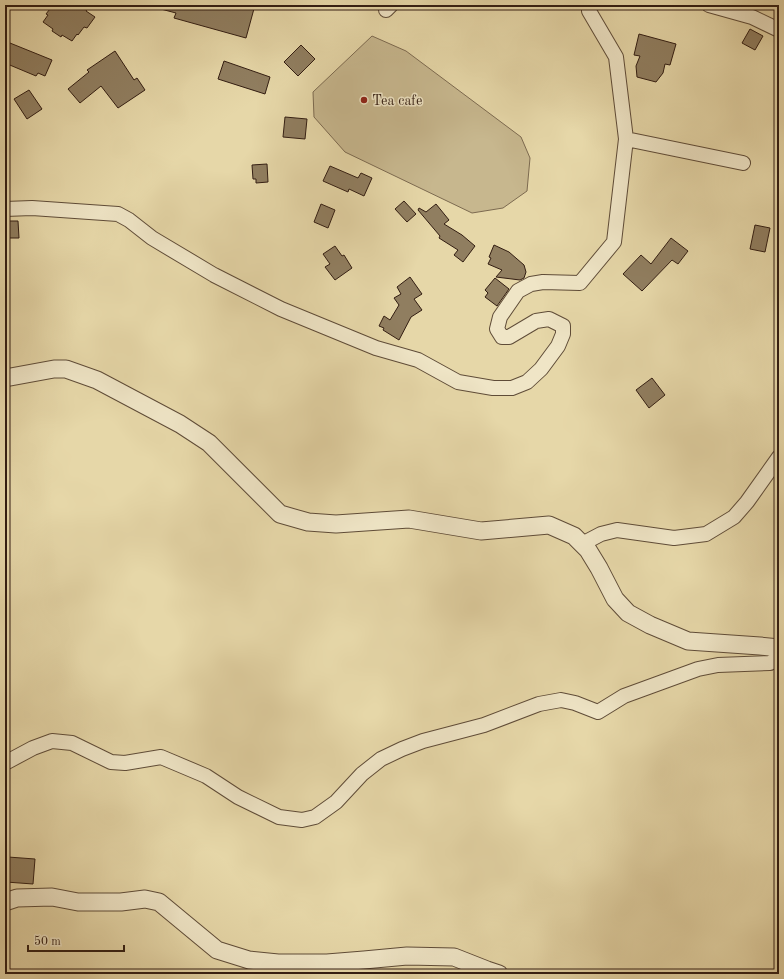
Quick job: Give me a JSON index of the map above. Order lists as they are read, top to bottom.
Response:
{
  "places": ["Tea cafe"],
  "scale_bar": "50 m"
}
